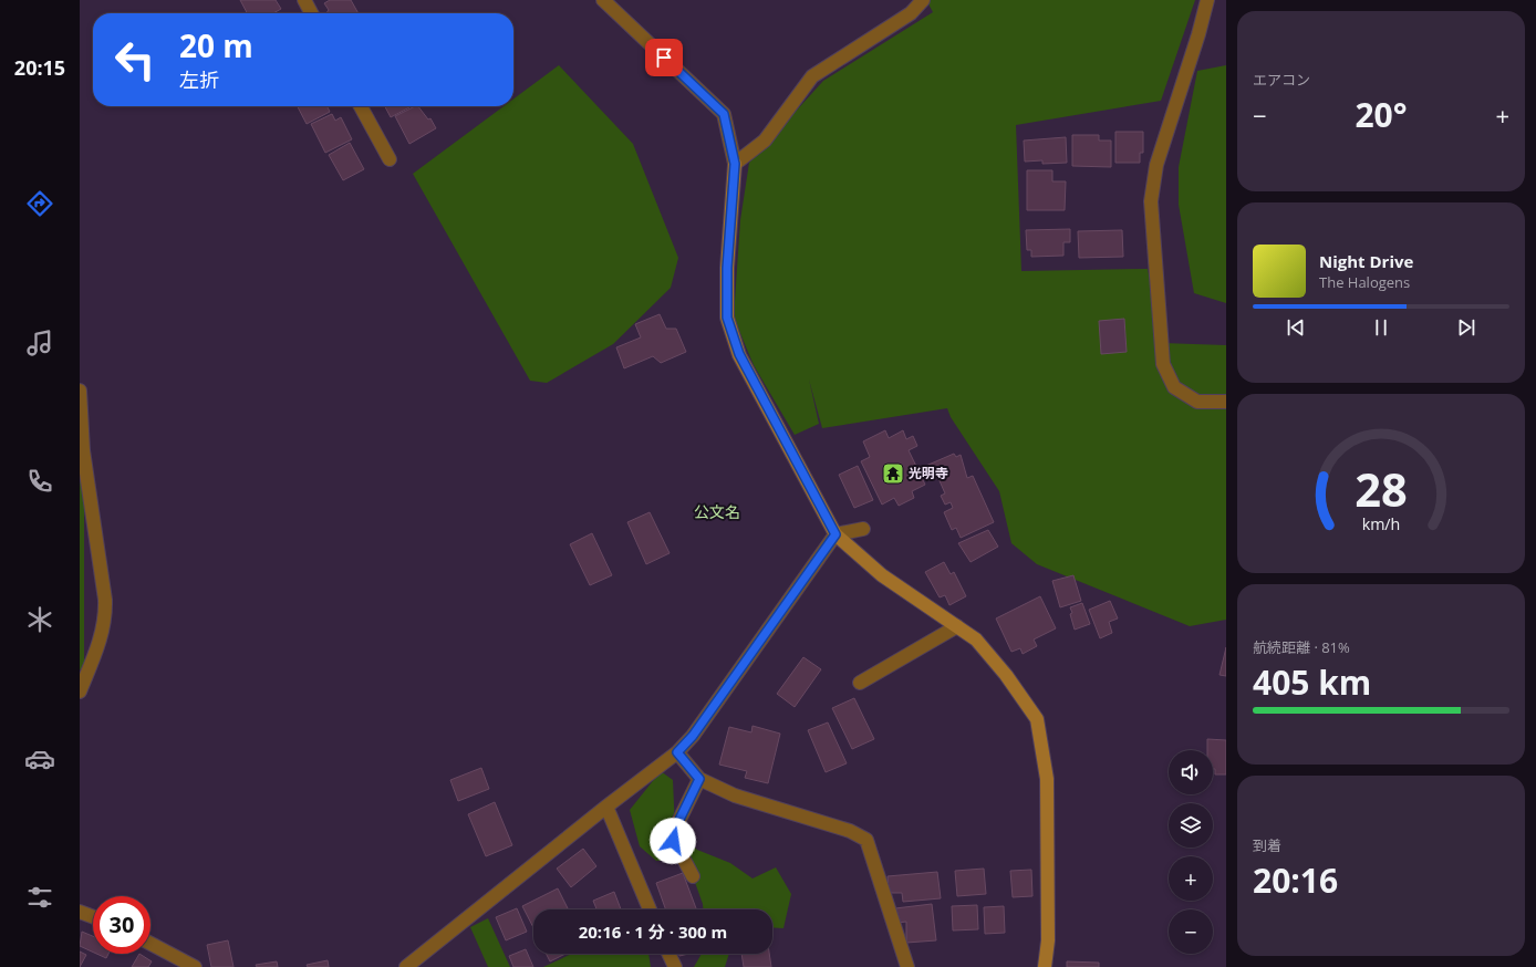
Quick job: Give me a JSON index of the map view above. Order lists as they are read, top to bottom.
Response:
{
  "districts": ["公文名"],
  "places": {
    "temple": ["光明寺"]
  },
  "page": {
    "tabs": "20:15",
    "tile": [
      "エアコン",
      ["航続距離 · 81%", "405 km"],
      ["到着", "20:16"]
    ],
    "turn": ["20 m", "左折"],
    "heat": ["−", "20°", "+"],
    "song": ["Night Drive", "The Halogens"],
    "map_buttons": ["+", "−"],
    "limit": "30",
    "trip": "20:16 · 1 分 · 300 m",
    "gauge": ["28", "km/h"]
  }
}
